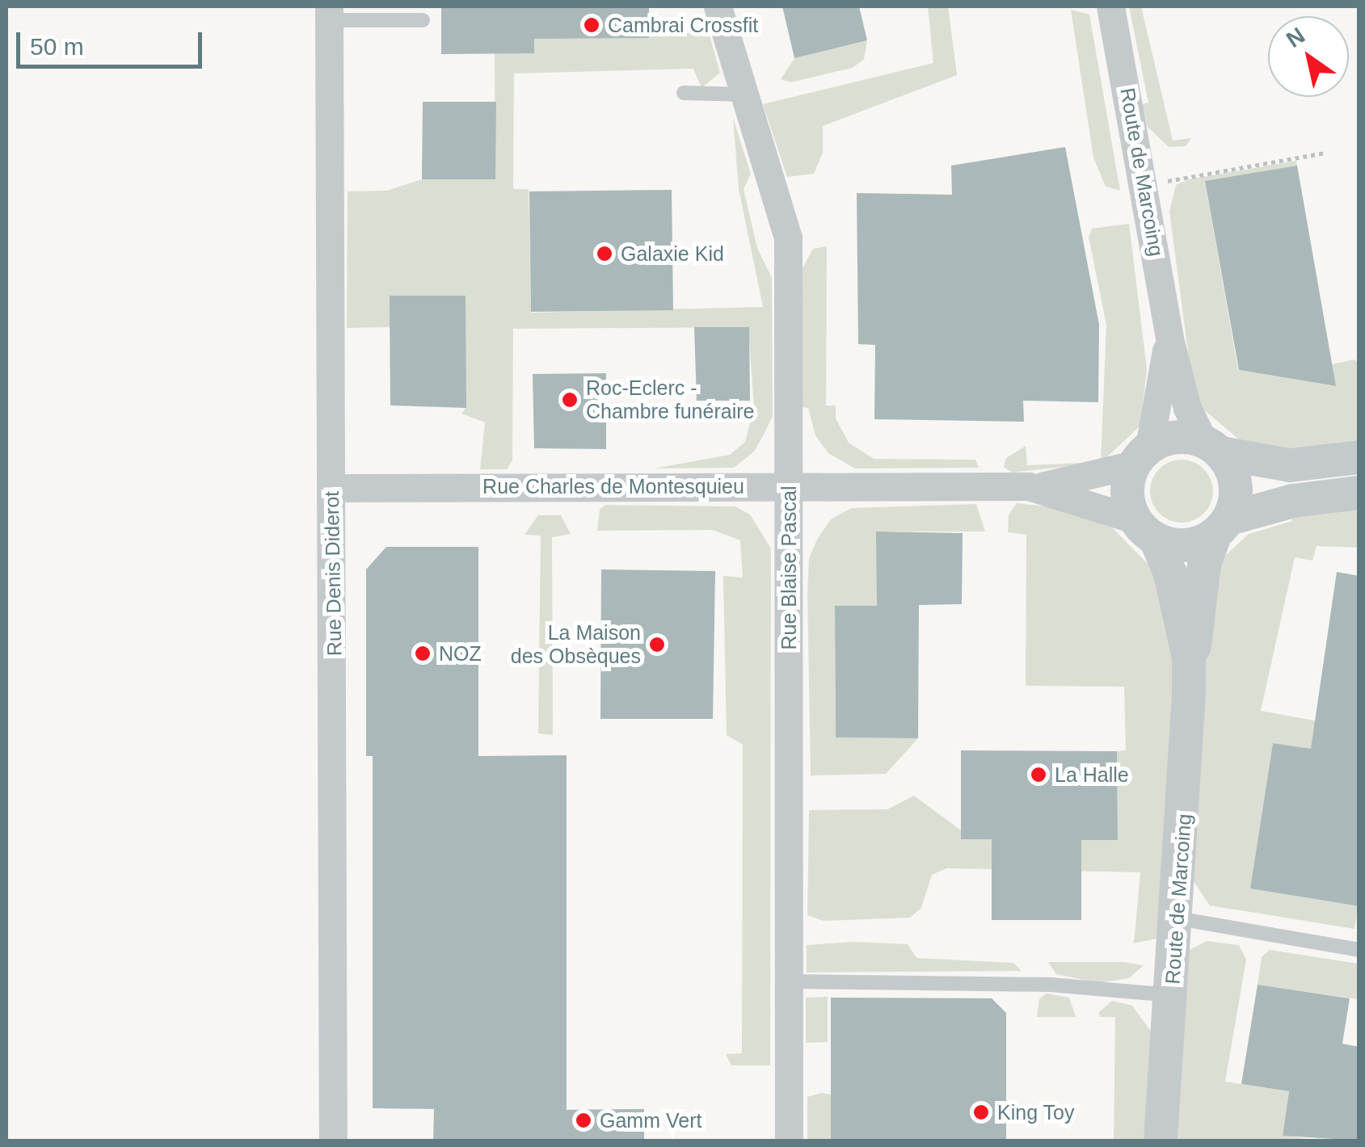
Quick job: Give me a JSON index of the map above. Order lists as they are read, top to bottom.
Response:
{
  "streets": {
    "street": [
      "Route de Marcoing",
      "Rue Charles de Montesquieu",
      "Rue Blaise Pascal",
      "Rue Denis Diderot"
    ]
  },
  "crossings": [
    ["Route de Marcoing", "Rue Charles de Montesquieu"],
    ["Rue Charles de Montesquieu", "Rue Blaise Pascal"],
    ["Rue Charles de Montesquieu", "Rue Denis Diderot"]
  ],
  "places": [
    "Cambrai Crossfit",
    "Galaxie Kid",
    "Roc-Eclerc - Chambre funéraire",
    "La Maison des Obsèques",
    "NOZ",
    "La Halle",
    "King Toy",
    "Gamm Vert"
  ],
  "scale_bar": "50 m",
  "north": "top left"
}
